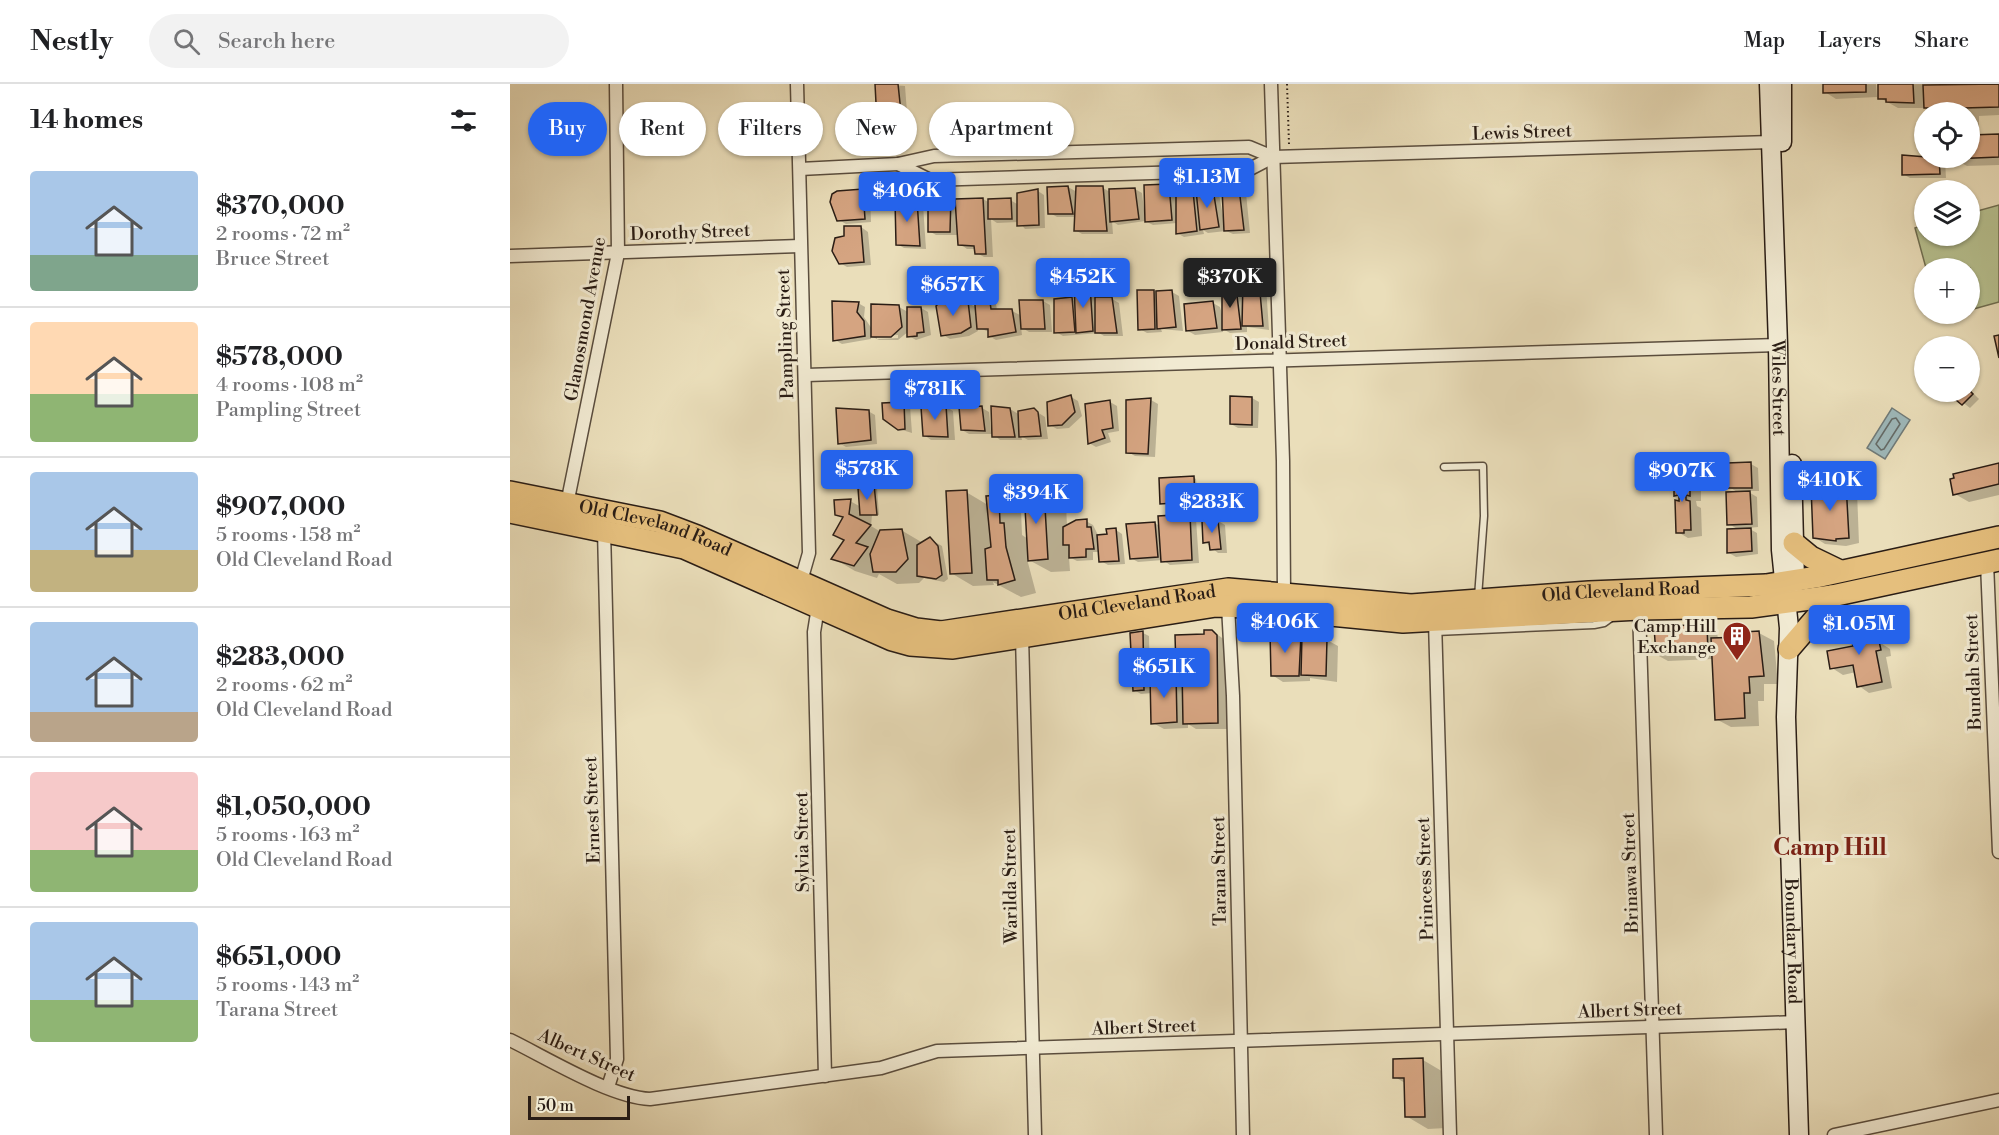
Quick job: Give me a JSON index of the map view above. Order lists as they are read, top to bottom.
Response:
{
  "streets": {
    "highway": ["Old Cleveland Road"],
    "main road": ["Wiles Street", "Boundary Road"],
    "street": [
      "Lewis Street",
      "Dorothy Street",
      "Glanosmond Avenue",
      "Pampling Street",
      "Donald Street",
      "Bundah Street",
      "Ernest Street",
      "Sylvia Street",
      "Tarana Street",
      "Brinawa Street",
      "Princess Street",
      "Warilda Street",
      "Albert Street"
    ]
  },
  "crossings": [
    ["Lewis Street", "Pampling Street"],
    ["Lewis Street", "Wiles Street"],
    ["Dorothy Street", "Glanosmond Avenue"],
    ["Dorothy Street", "Pampling Street"],
    ["Glanosmond Avenue", "Old Cleveland Road"],
    ["Pampling Street", "Donald Street"],
    ["Pampling Street", "Old Cleveland Road"],
    ["Donald Street", "Wiles Street"],
    ["Wiles Street", "Old Cleveland Road"],
    ["Wiles Street", "Boundary Road"],
    ["Old Cleveland Road", "Bundah Street"],
    ["Old Cleveland Road", "Ernest Street"],
    ["Old Cleveland Road", "Sylvia Street"],
    ["Old Cleveland Road", "Tarana Street"],
    ["Old Cleveland Road", "Brinawa Street"],
    ["Old Cleveland Road", "Princess Street"],
    ["Old Cleveland Road", "Warilda Street"],
    ["Old Cleveland Road", "Boundary Road"],
    ["Ernest Street", "Albert Street"],
    ["Sylvia Street", "Albert Street"],
    ["Tarana Street", "Albert Street"],
    ["Brinawa Street", "Albert Street"],
    ["Princess Street", "Albert Street"],
    ["Warilda Street", "Albert Street"],
    ["Boundary Road", "Albert Street"]
  ],
  "districts": ["Camp Hill"],
  "places": {
    "building": ["Camp Hill Exchange"]
  },
  "scale_bar": "50 m",
  "page": {
    "header": "Nestly",
    "search": "Search here",
    "nav": ["Map", "Layers", "Share"],
    "heading": "14 homes",
    "map_buttons": ["+", "−"],
    "chip": [
      "Buy",
      "Rent",
      "Filters",
      "New",
      "Apartment"
    ],
    "list": [
      {
        "name": "$370,000",
        "note": "2 rooms · 72 m² · Bruce Street"
      },
      {
        "name": "$578,000",
        "note": "4 rooms · 108 m² · Pampling Street"
      },
      {
        "name": "$907,000",
        "note": "5 rooms · 158 m² · Old Cleveland Road"
      },
      {
        "name": "$283,000",
        "note": "2 rooms · 62 m² · Old Cleveland Road"
      },
      {
        "name": "$1,050,000",
        "note": "5 rooms · 163 m² · Old Cleveland Road"
      },
      {
        "name": "$651,000",
        "note": "5 rooms · 143 m² · Tarana Street"
      }
    ],
    "price": [
      "$1.13M",
      "$406K",
      "$452K",
      "$370K",
      "$657K",
      "$781K",
      "$578K",
      "$907K",
      "$410K",
      "$394K",
      "$283K",
      "$406K",
      "$1.05M",
      "$651K"
    ],
    "scale": "50 m"
  }
}
